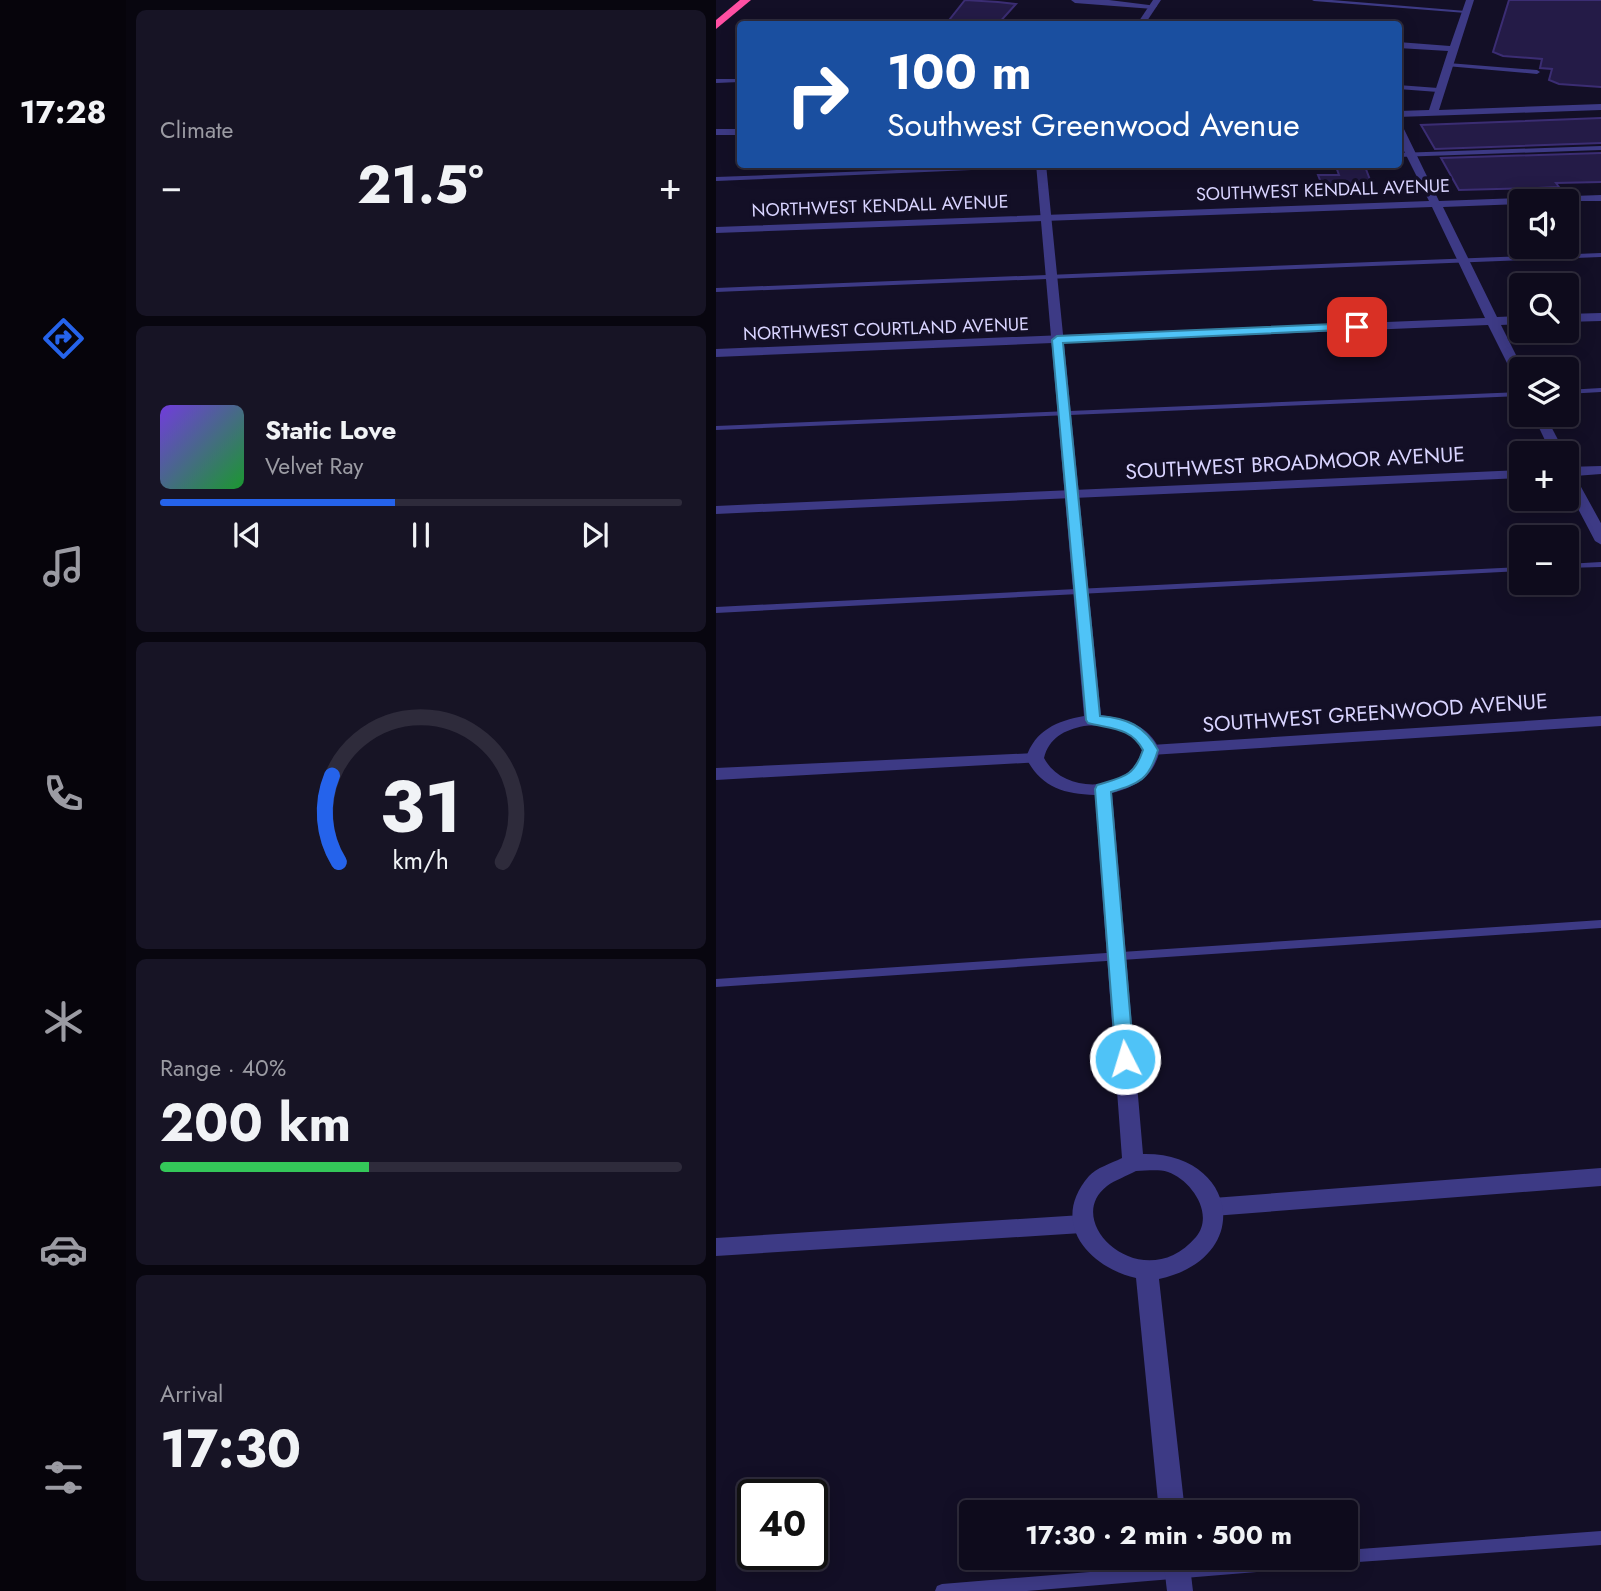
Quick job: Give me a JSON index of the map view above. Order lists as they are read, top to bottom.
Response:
{
  "streets": {
    "street": [
      "SOUTHWEST KENDALL AVENUE",
      "NORTHWEST KENDALL AVENUE",
      "NORTHWEST COURTLAND AVENUE",
      "SOUTHWEST BROADMOOR AVENUE",
      "SOUTHWEST GREENWOOD AVENUE"
    ]
  },
  "crossings": [
    ["SOUTHWEST KENDALL AVENUE", "NORTHWEST KENDALL AVENUE"]
  ],
  "page": {
    "tabs": "17:28",
    "tile": [
      "Climate",
      ["Range · 40%", "200 km"],
      ["Arrival", "17:30"]
    ],
    "turn": ["100 m", "Southwest Greenwood Avenue"],
    "heat": ["−", "21.5°", "+"],
    "map_buttons": ["+", "−"],
    "song": ["Static Love", "Velvet Ray"],
    "limit": "40",
    "trip": "17:30 · 2 min · 500 m",
    "gauge": ["31", "km/h"]
  }
}
